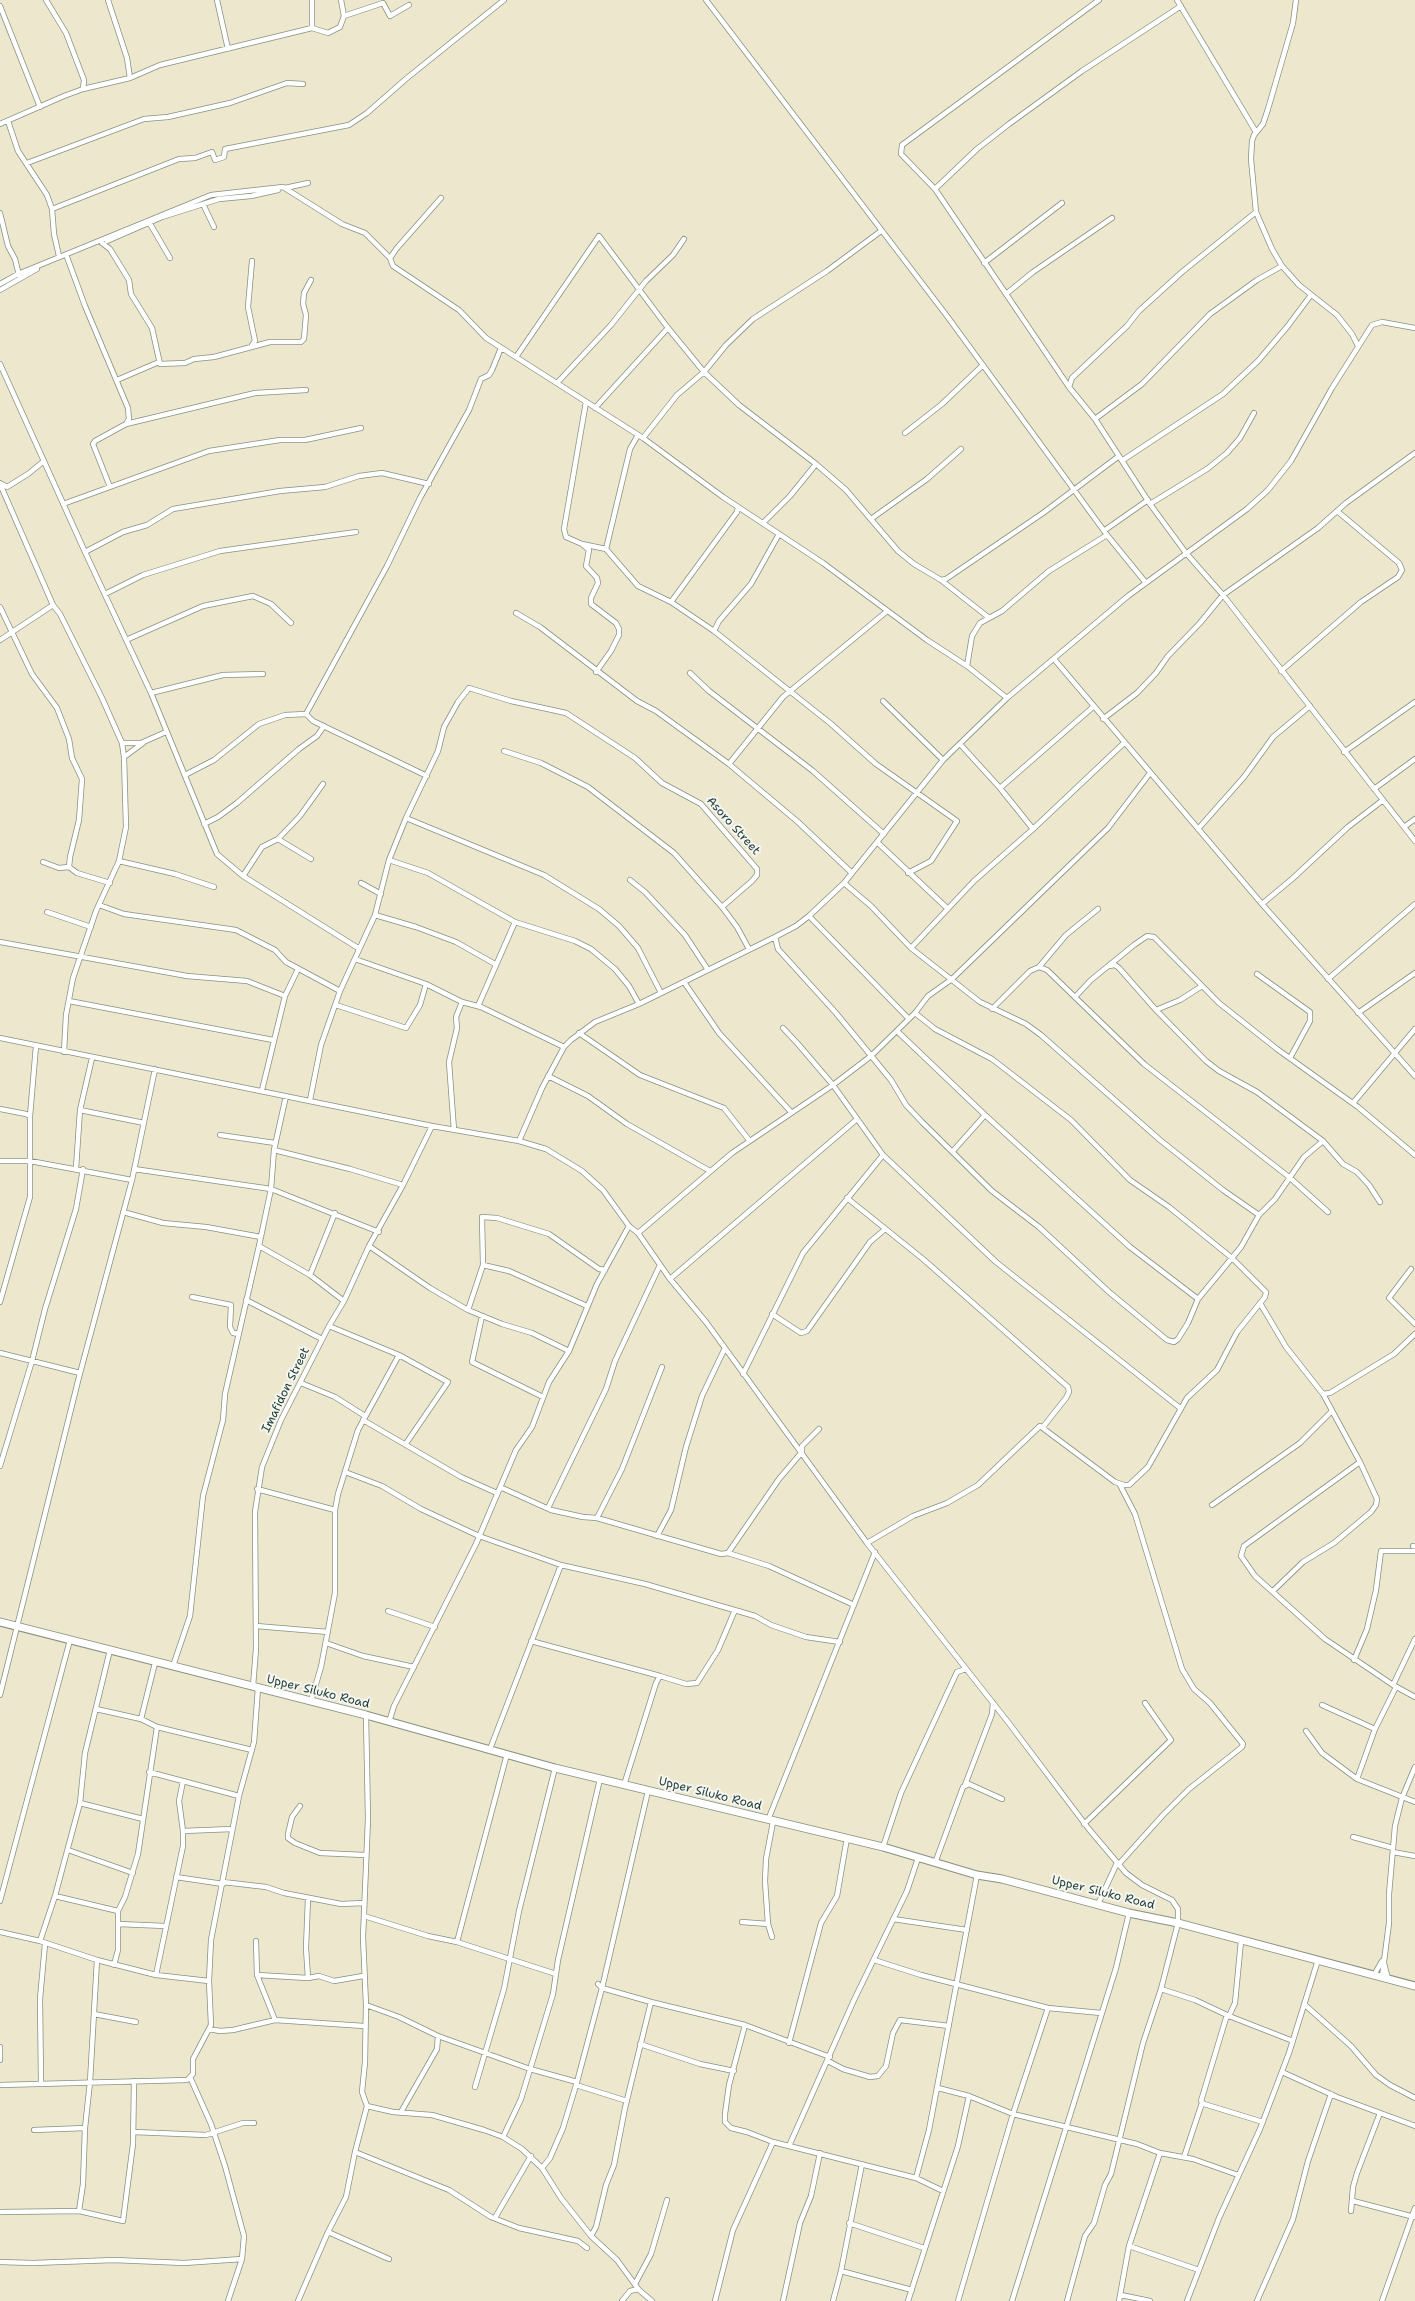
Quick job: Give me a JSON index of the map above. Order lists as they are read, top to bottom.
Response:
{
  "streets": {
    "main road": ["Upper Siluko Road"],
    "street": ["Asoro Street", "Imafidon Street"]
  },
  "crossings": [
    ["Imafidon Street", "Upper Siluko Road"]
  ]
}
